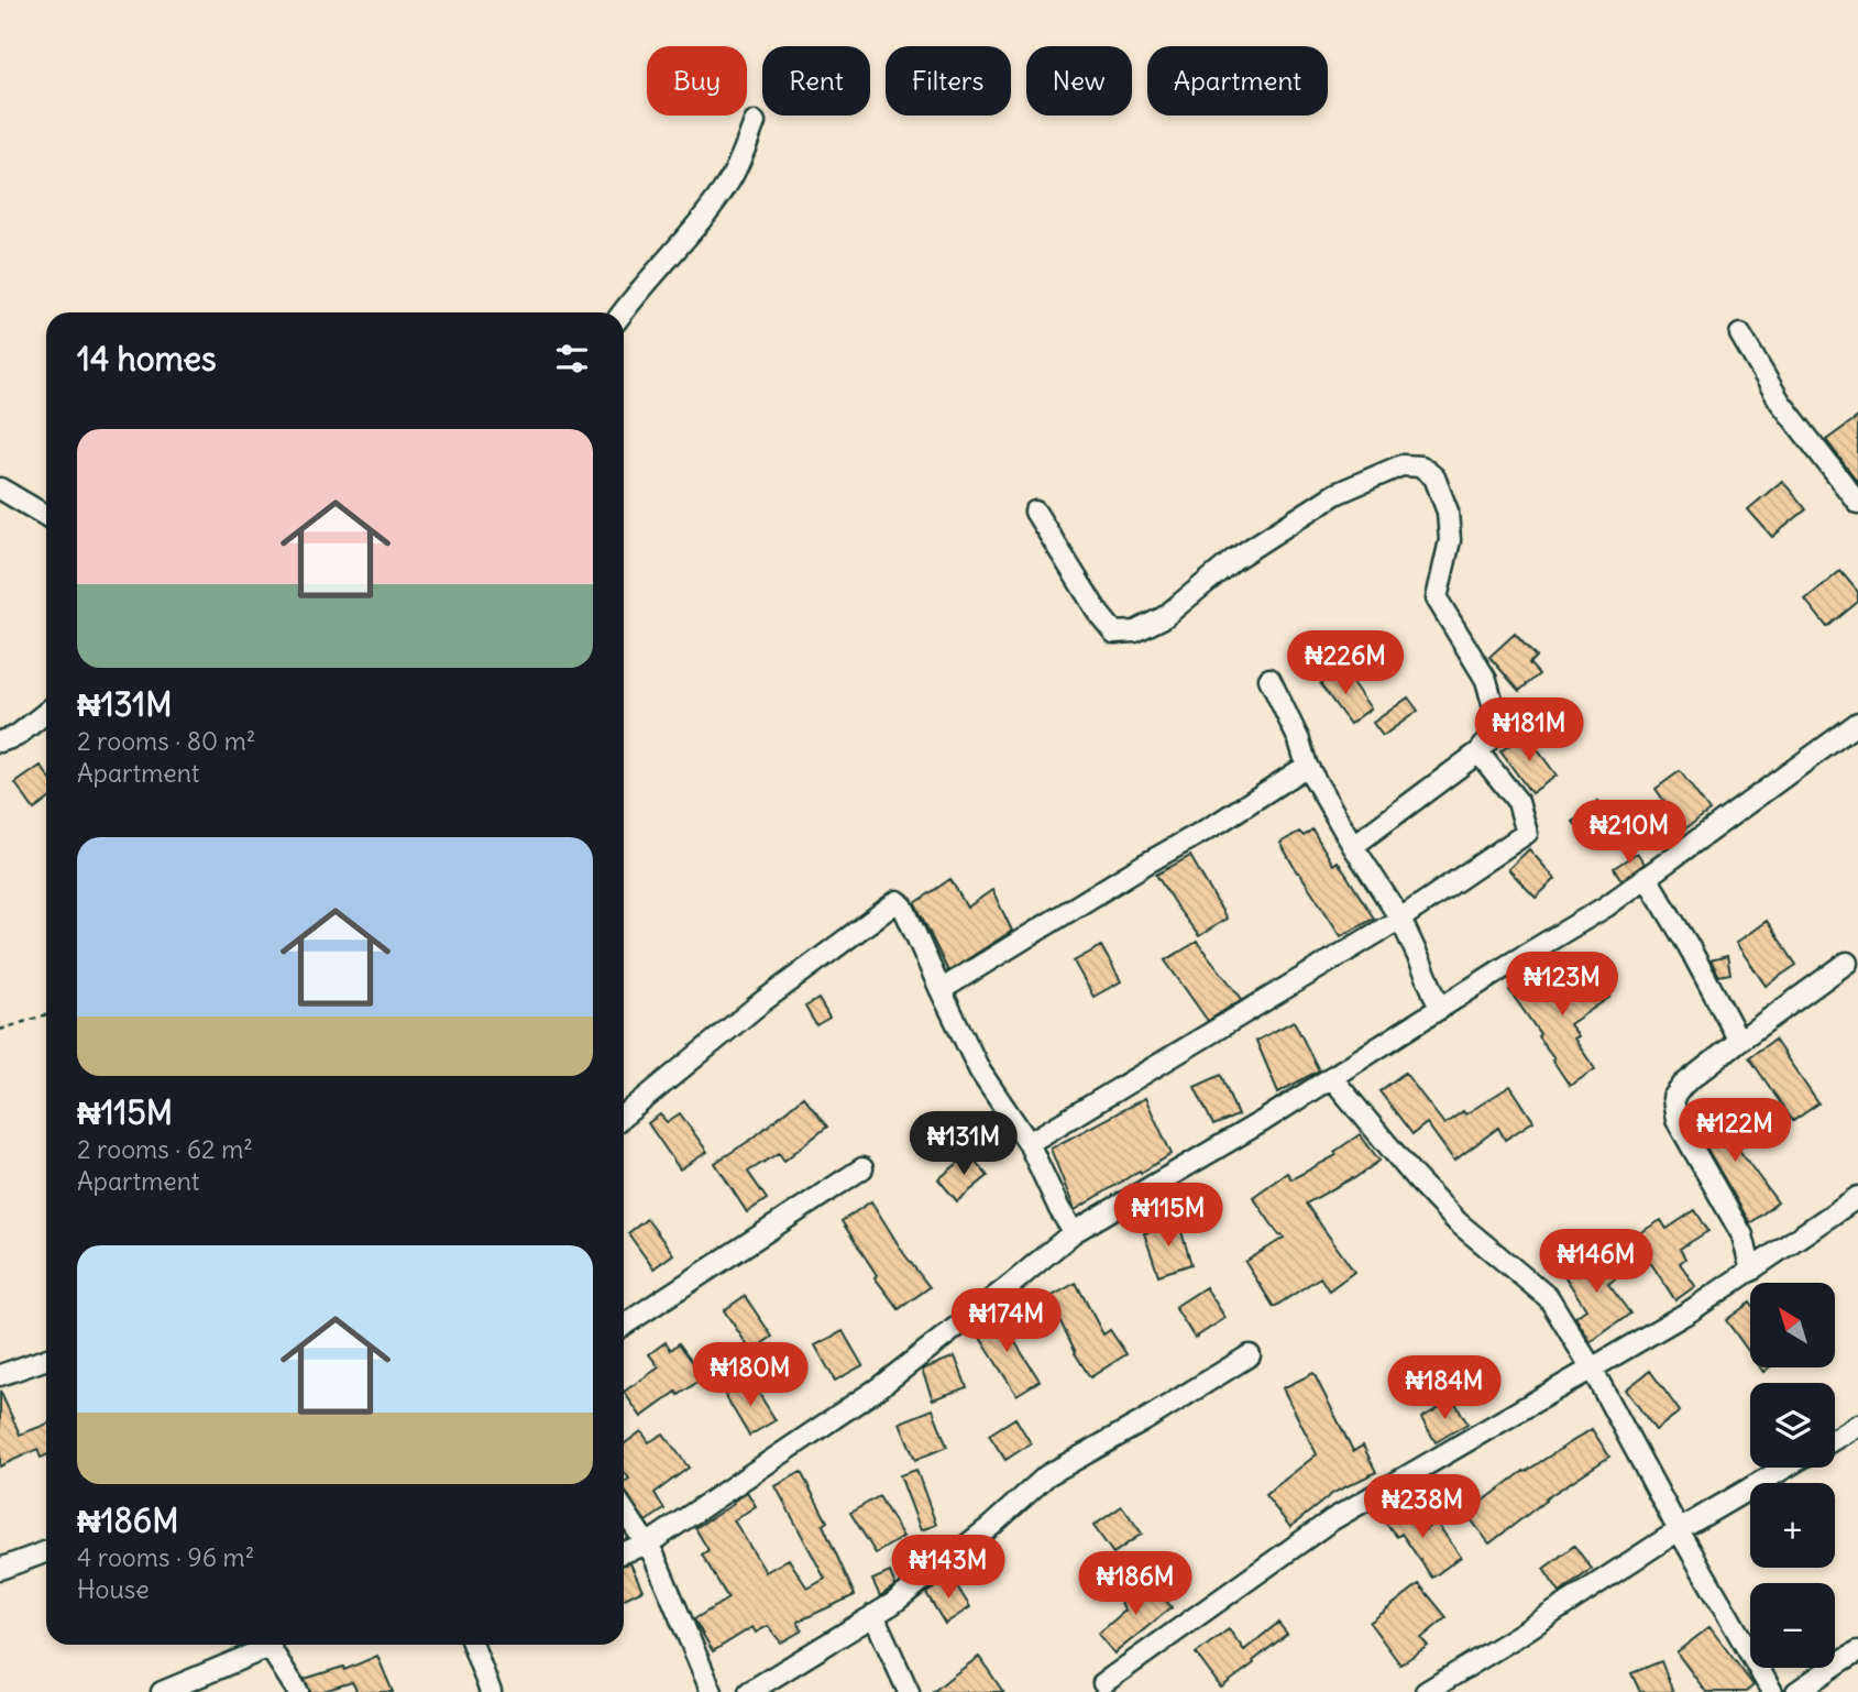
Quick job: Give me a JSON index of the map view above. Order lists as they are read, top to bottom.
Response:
{
  "north": "top left",
  "page": {
    "chip": [
      "Buy",
      "Rent",
      "Filters",
      "New",
      "Apartment"
    ],
    "heading": "14 homes",
    "list": [
      {
        "name": "₦131M",
        "note": "2 rooms · 80 m² · Apartment"
      },
      {
        "name": "₦115M",
        "note": "2 rooms · 62 m² · Apartment"
      },
      {
        "name": "₦186M",
        "note": "4 rooms · 96 m² · House"
      }
    ],
    "price": [
      "₦226M",
      "₦181M",
      "₦210M",
      "₦123M",
      "₦122M",
      "₦131M",
      "₦115M",
      "₦146M",
      "₦174M",
      "₦180M",
      "₦184M",
      "₦238M",
      "₦143M",
      "₦186M"
    ],
    "map_buttons": ["+", "−"]
  }
}
